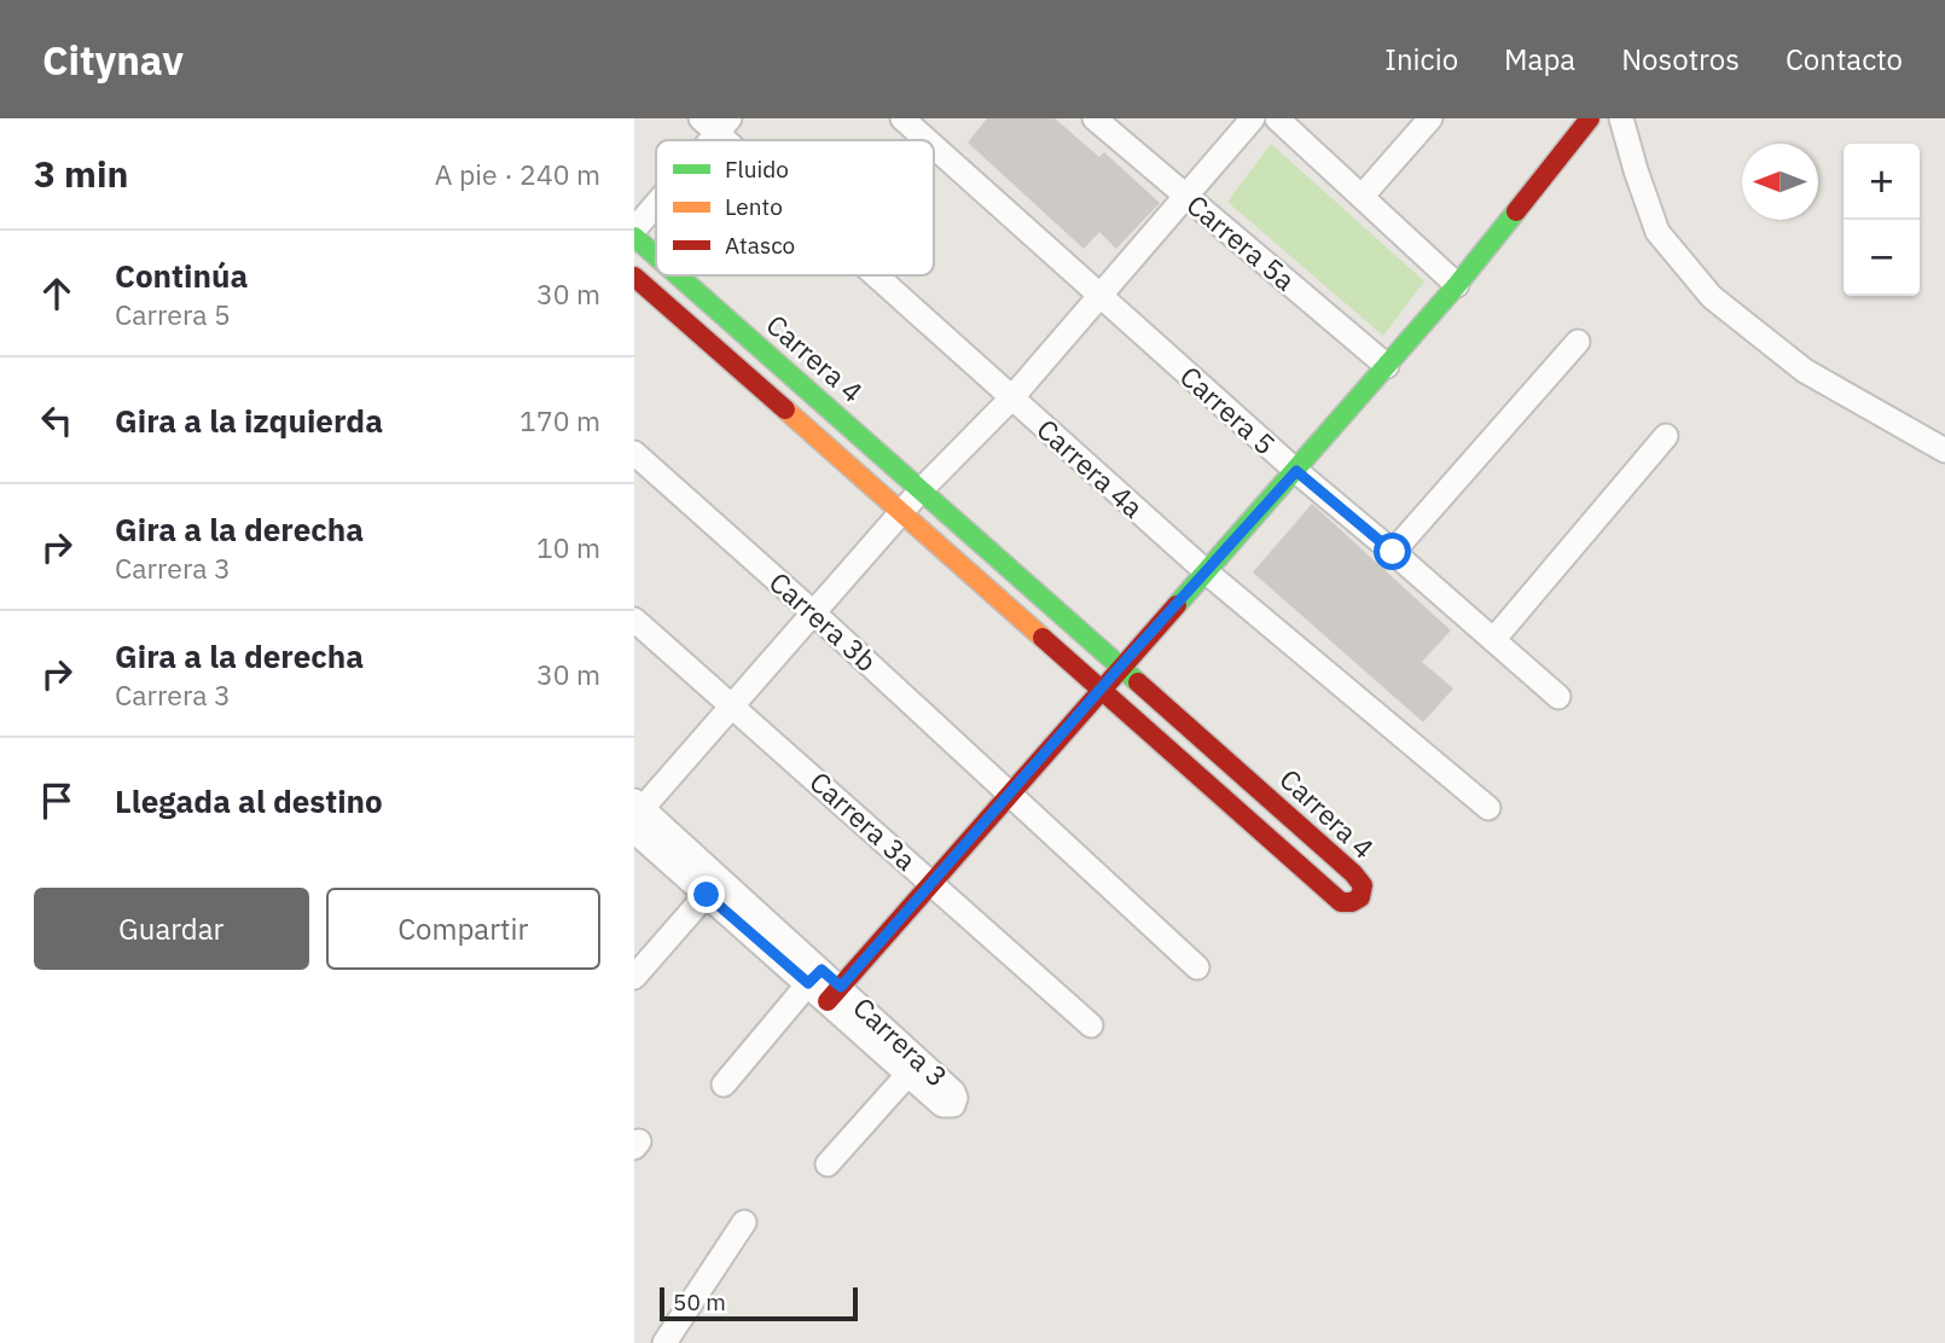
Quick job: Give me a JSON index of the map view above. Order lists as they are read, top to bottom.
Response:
{
  "streets": {
    "street": [
      "Carrera 5a",
      "Carrera 4",
      "Carrera 5",
      "Carrera 4a",
      "Carrera 3b",
      "Carrera 3a",
      "Carrera 3"
    ]
  },
  "legend": ["Fluido", "Lento", "Atasco"],
  "scale_bar": "50 m",
  "north": "left",
  "page": {
    "header": "Citynav",
    "nav": [
      "Inicio",
      "Mapa",
      "Nosotros",
      "Contacto"
    ],
    "heading": ["3 min", "A pie · 240 m"],
    "map_buttons": ["+", "−"],
    "list": [
      ["Continúa", "Carrera 5", "30 m"],
      ["Gira a la izquierda", "170 m"],
      ["Gira a la derecha", "Carrera 3", "10 m"],
      ["Gira a la derecha", "Carrera 3", "30 m"],
      "Llegada al destino"
    ],
    "buttons": ["Guardar", "Compartir"],
    "scale": "50 m"
  }
}
